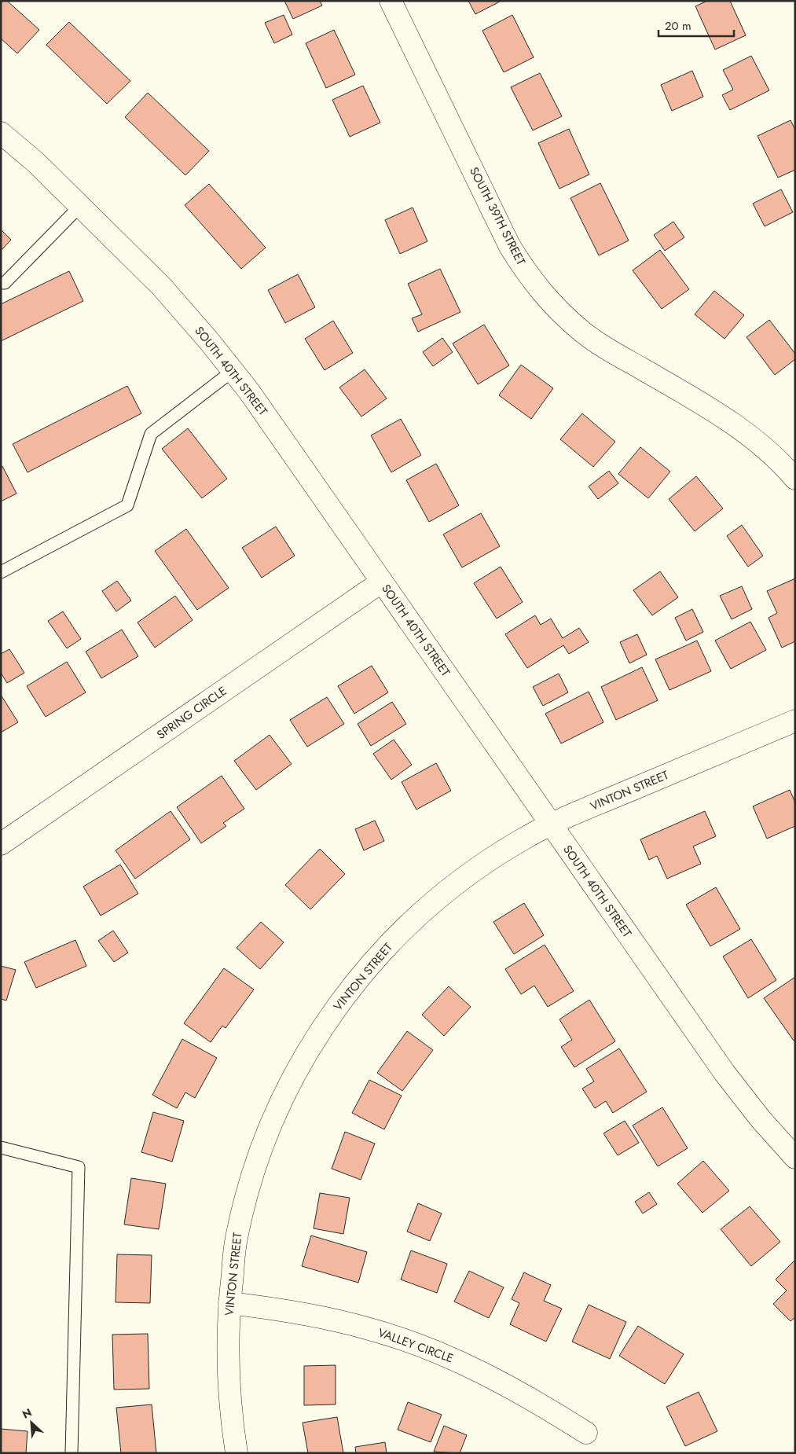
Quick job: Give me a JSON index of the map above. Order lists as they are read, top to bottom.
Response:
{
  "streets": {
    "street": [
      "SOUTH 39TH STREET",
      "SOUTH 40TH STREET",
      "SPRING CIRCLE",
      "VINTON STREET",
      "VALLEY CIRCLE"
    ]
  },
  "crossings": [
    ["SOUTH 40TH STREET", "SPRING CIRCLE"],
    ["SOUTH 40TH STREET", "VINTON STREET"],
    ["VINTON STREET", "VALLEY CIRCLE"]
  ],
  "scale_bar": "20 m",
  "north": "top left"
}
